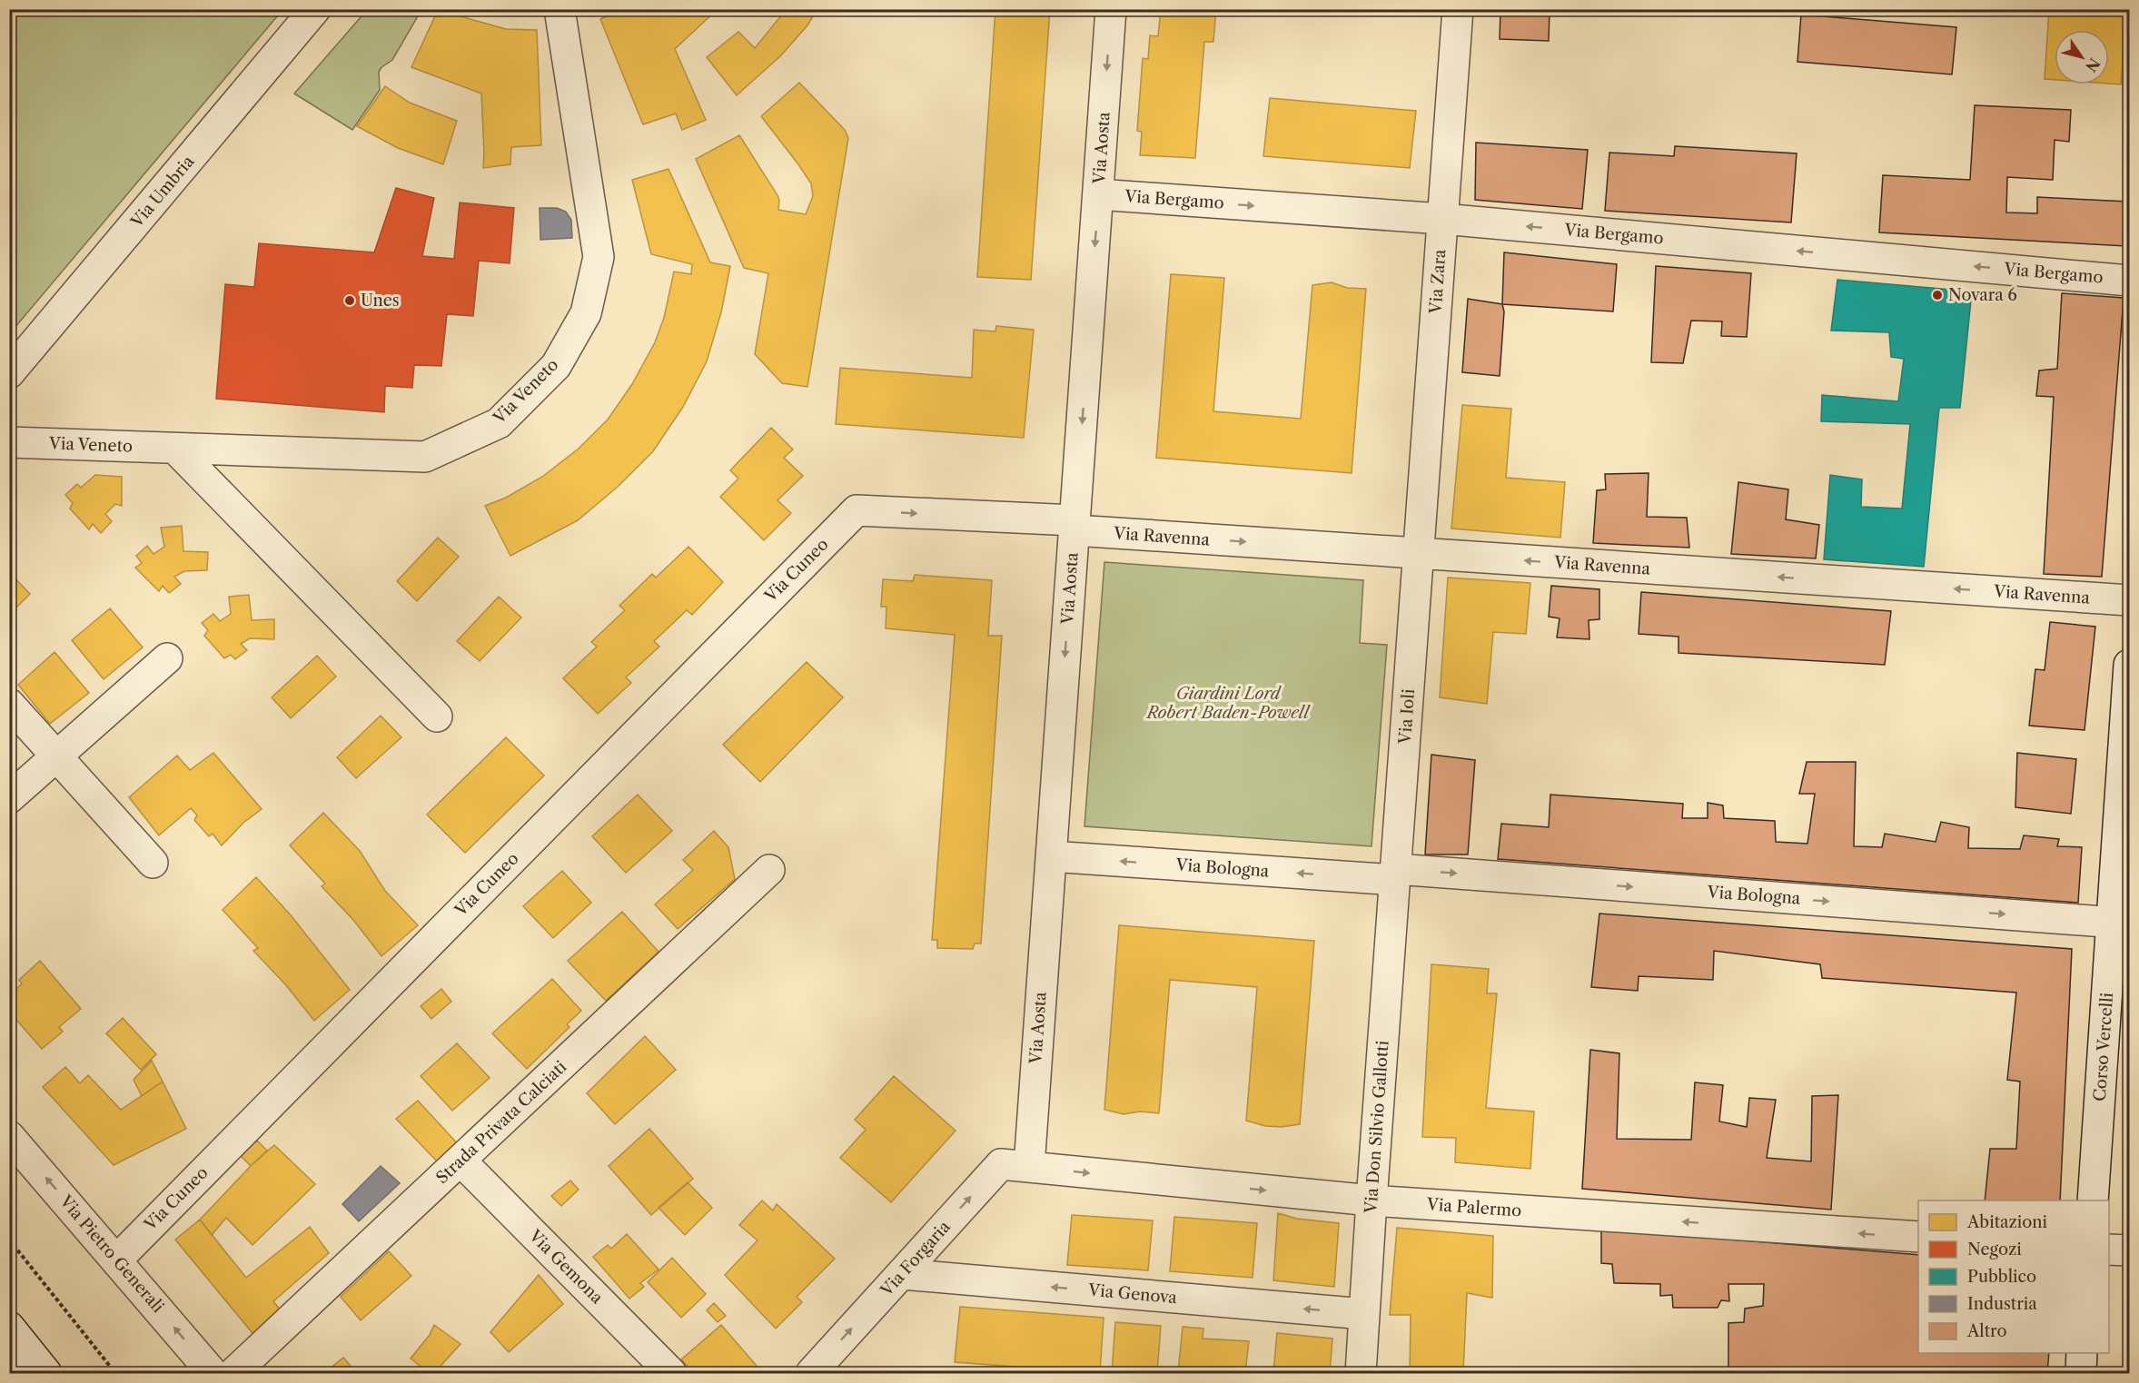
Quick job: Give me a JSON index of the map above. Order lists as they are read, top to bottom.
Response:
{
  "streets": {
    "street": [
      "Via Aosta",
      "Via Umbria",
      "Via Bergamo",
      "Via Zara",
      "Via Veneto",
      "Via Ravenna",
      "Via Cuneo",
      "Via Ioli",
      "Via Bologna",
      "Corso Vercelli",
      "Strada Privata Calciati",
      "Via Don Silvio Gallotti",
      "Via Palermo",
      "Via Pietro Generali",
      "Via Forgaria",
      "Via Gemona",
      "Via Genova"
    ]
  },
  "crossings": [
    ["Via Aosta", "Via Bergamo"],
    ["Via Aosta", "Via Ravenna"],
    ["Via Aosta", "Via Bologna"],
    ["Via Aosta", "Via Palermo"],
    ["Via Aosta", "Via Forgaria"],
    ["Via Bergamo", "Via Zara"],
    ["Via Zara", "Via Ravenna"],
    ["Via Zara", "Via Ioli"],
    ["Via Ravenna", "Via Cuneo"],
    ["Via Ravenna", "Via Ioli"],
    ["Via Cuneo", "Via Pietro Generali"],
    ["Via Ioli", "Via Bologna"],
    ["Via Ioli", "Via Don Silvio Gallotti"],
    ["Via Bologna", "Corso Vercelli"],
    ["Via Bologna", "Via Don Silvio Gallotti"],
    ["Strada Privata Calciati", "Via Gemona"],
    ["Via Don Silvio Gallotti", "Via Palermo"],
    ["Via Don Silvio Gallotti", "Via Genova"],
    ["Via Palermo", "Via Forgaria"],
    ["Via Forgaria", "Via Genova"]
  ],
  "one_way": [
    "Via Aosta",
    "Via Pietro Generali",
    "Via Forgaria",
    "Via Genova"
  ],
  "parks": ["Giardini Lord Robert Baden-Powell"],
  "places": ["Novara 6", "Unes"],
  "legend": [
    "Abitazioni",
    "Negozi",
    "Pubblico",
    "Industria",
    "Altro"
  ],
  "north": "bottom right"
}
